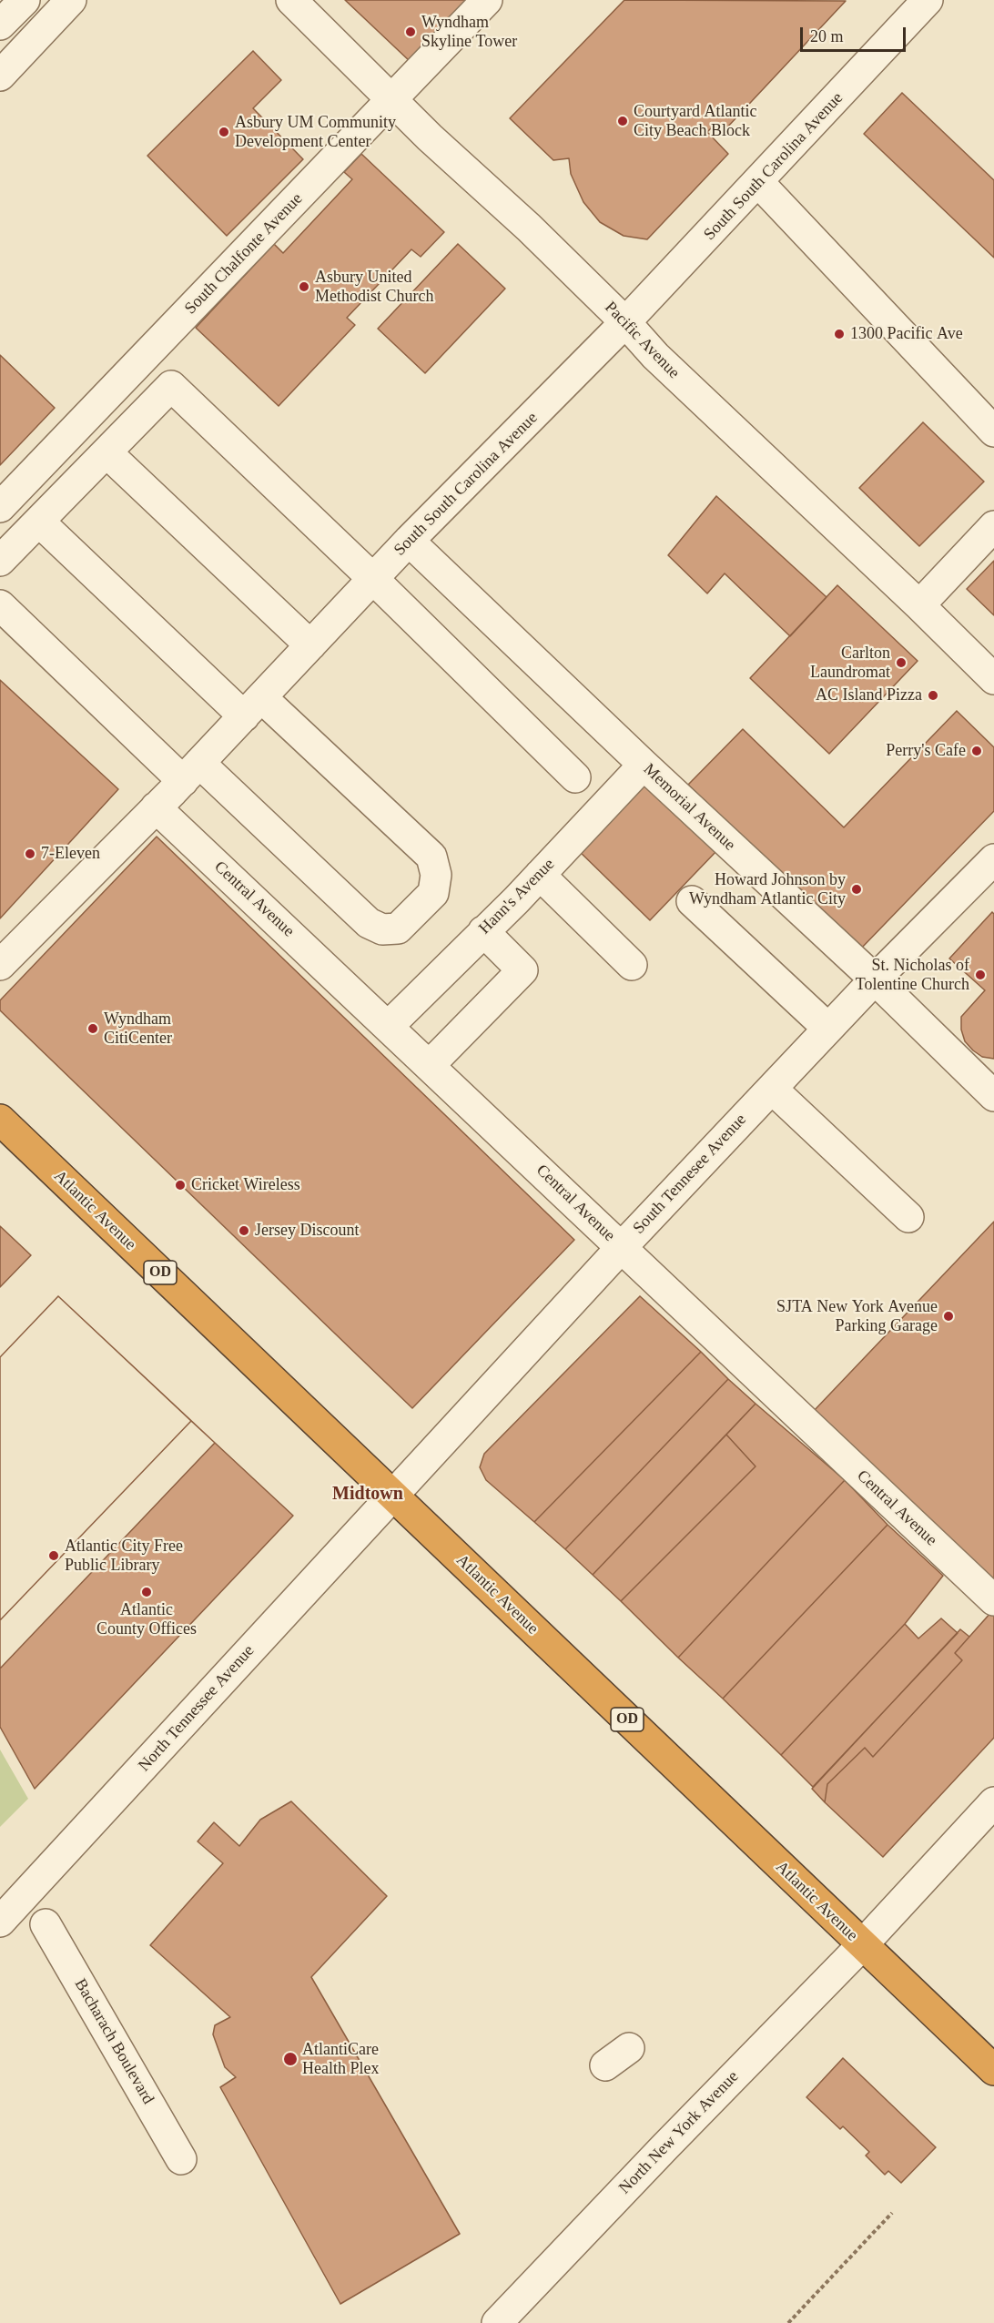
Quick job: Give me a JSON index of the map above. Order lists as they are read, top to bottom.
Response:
{
  "streets": {
    "highway": ["Atlantic Avenue", "OD"],
    "street": [
      "South South Carolina Avenue",
      "South Chalfonte Avenue",
      "Pacific Avenue",
      "Memorial Avenue",
      "Hann's Avenue",
      "Central Avenue",
      "South Tennesee Avenue",
      "North Tennessee Avenue",
      "Bacharach Boulevard",
      "North New York Avenue"
    ]
  },
  "crossings": [
    ["South South Carolina Avenue", "Pacific Avenue"],
    ["South South Carolina Avenue", "Memorial Avenue"],
    ["South South Carolina Avenue", "Central Avenue"],
    ["South Chalfonte Avenue", "Pacific Avenue"],
    ["Memorial Avenue", "Hann's Avenue"],
    ["Memorial Avenue", "South Tennesee Avenue"],
    ["Hann's Avenue", "Central Avenue"],
    ["Central Avenue", "South Tennesee Avenue"],
    ["South Tennesee Avenue", "Atlantic Avenue"],
    ["South Tennesee Avenue", "North Tennessee Avenue"],
    ["Atlantic Avenue", "North Tennessee Avenue"],
    ["Atlantic Avenue", "North New York Avenue"]
  ],
  "districts": ["Midtown"],
  "places": [
    "Wyndham Skyline Tower",
    "Courtyard Atlantic City Beach Block",
    "Asbury UM Community Development Center",
    "Asbury United Methodist Church",
    "1300 Pacific Ave",
    "Carlton Laundromat",
    "AC Island Pizza",
    "Perry's Cafe",
    "7-Eleven",
    "Howard Johnson by Wyndham Atlantic City",
    "St. Nicholas of Tolentine Church",
    "Wyndham CitiCenter",
    "Cricket Wireless",
    "Jersey Discount",
    "SJTA New York Avenue Parking Garage",
    "Atlantic City Free Public Library",
    "Atlantic County Offices",
    "AtlantiCare Health Plex"
  ],
  "scale_bar": "20 m"
}
